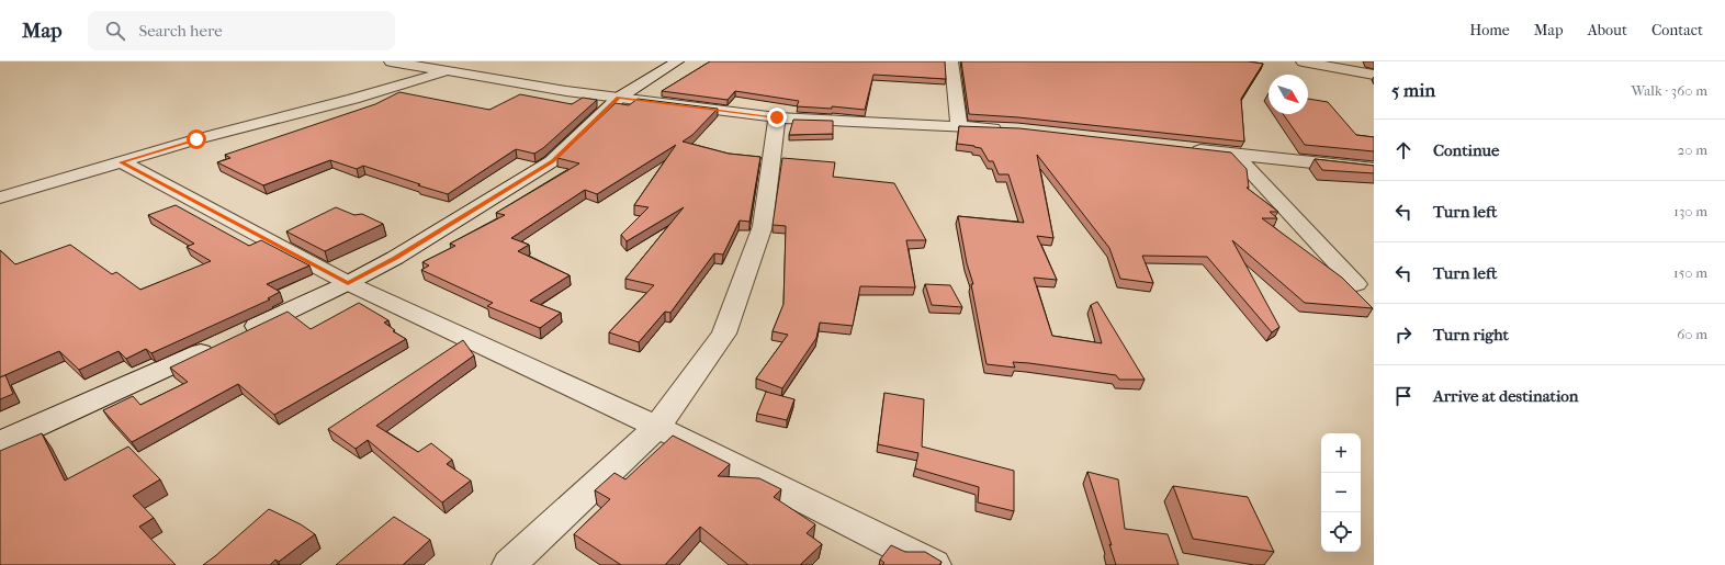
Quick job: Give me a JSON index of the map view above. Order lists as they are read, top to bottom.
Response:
{
  "north": "bottom right",
  "page": {
    "header": "Map",
    "search": "Search here",
    "nav": [
      "Home",
      "Map",
      "About",
      "Contact"
    ],
    "heading": ["5 min", "Walk · 360 m"],
    "list": [
      ["Continue", "20 m"],
      ["Turn left", "130 m"],
      ["Turn left", "150 m"],
      ["Turn right", "60 m"],
      "Arrive at destination"
    ],
    "map_buttons": ["+", "−"]
  }
}
